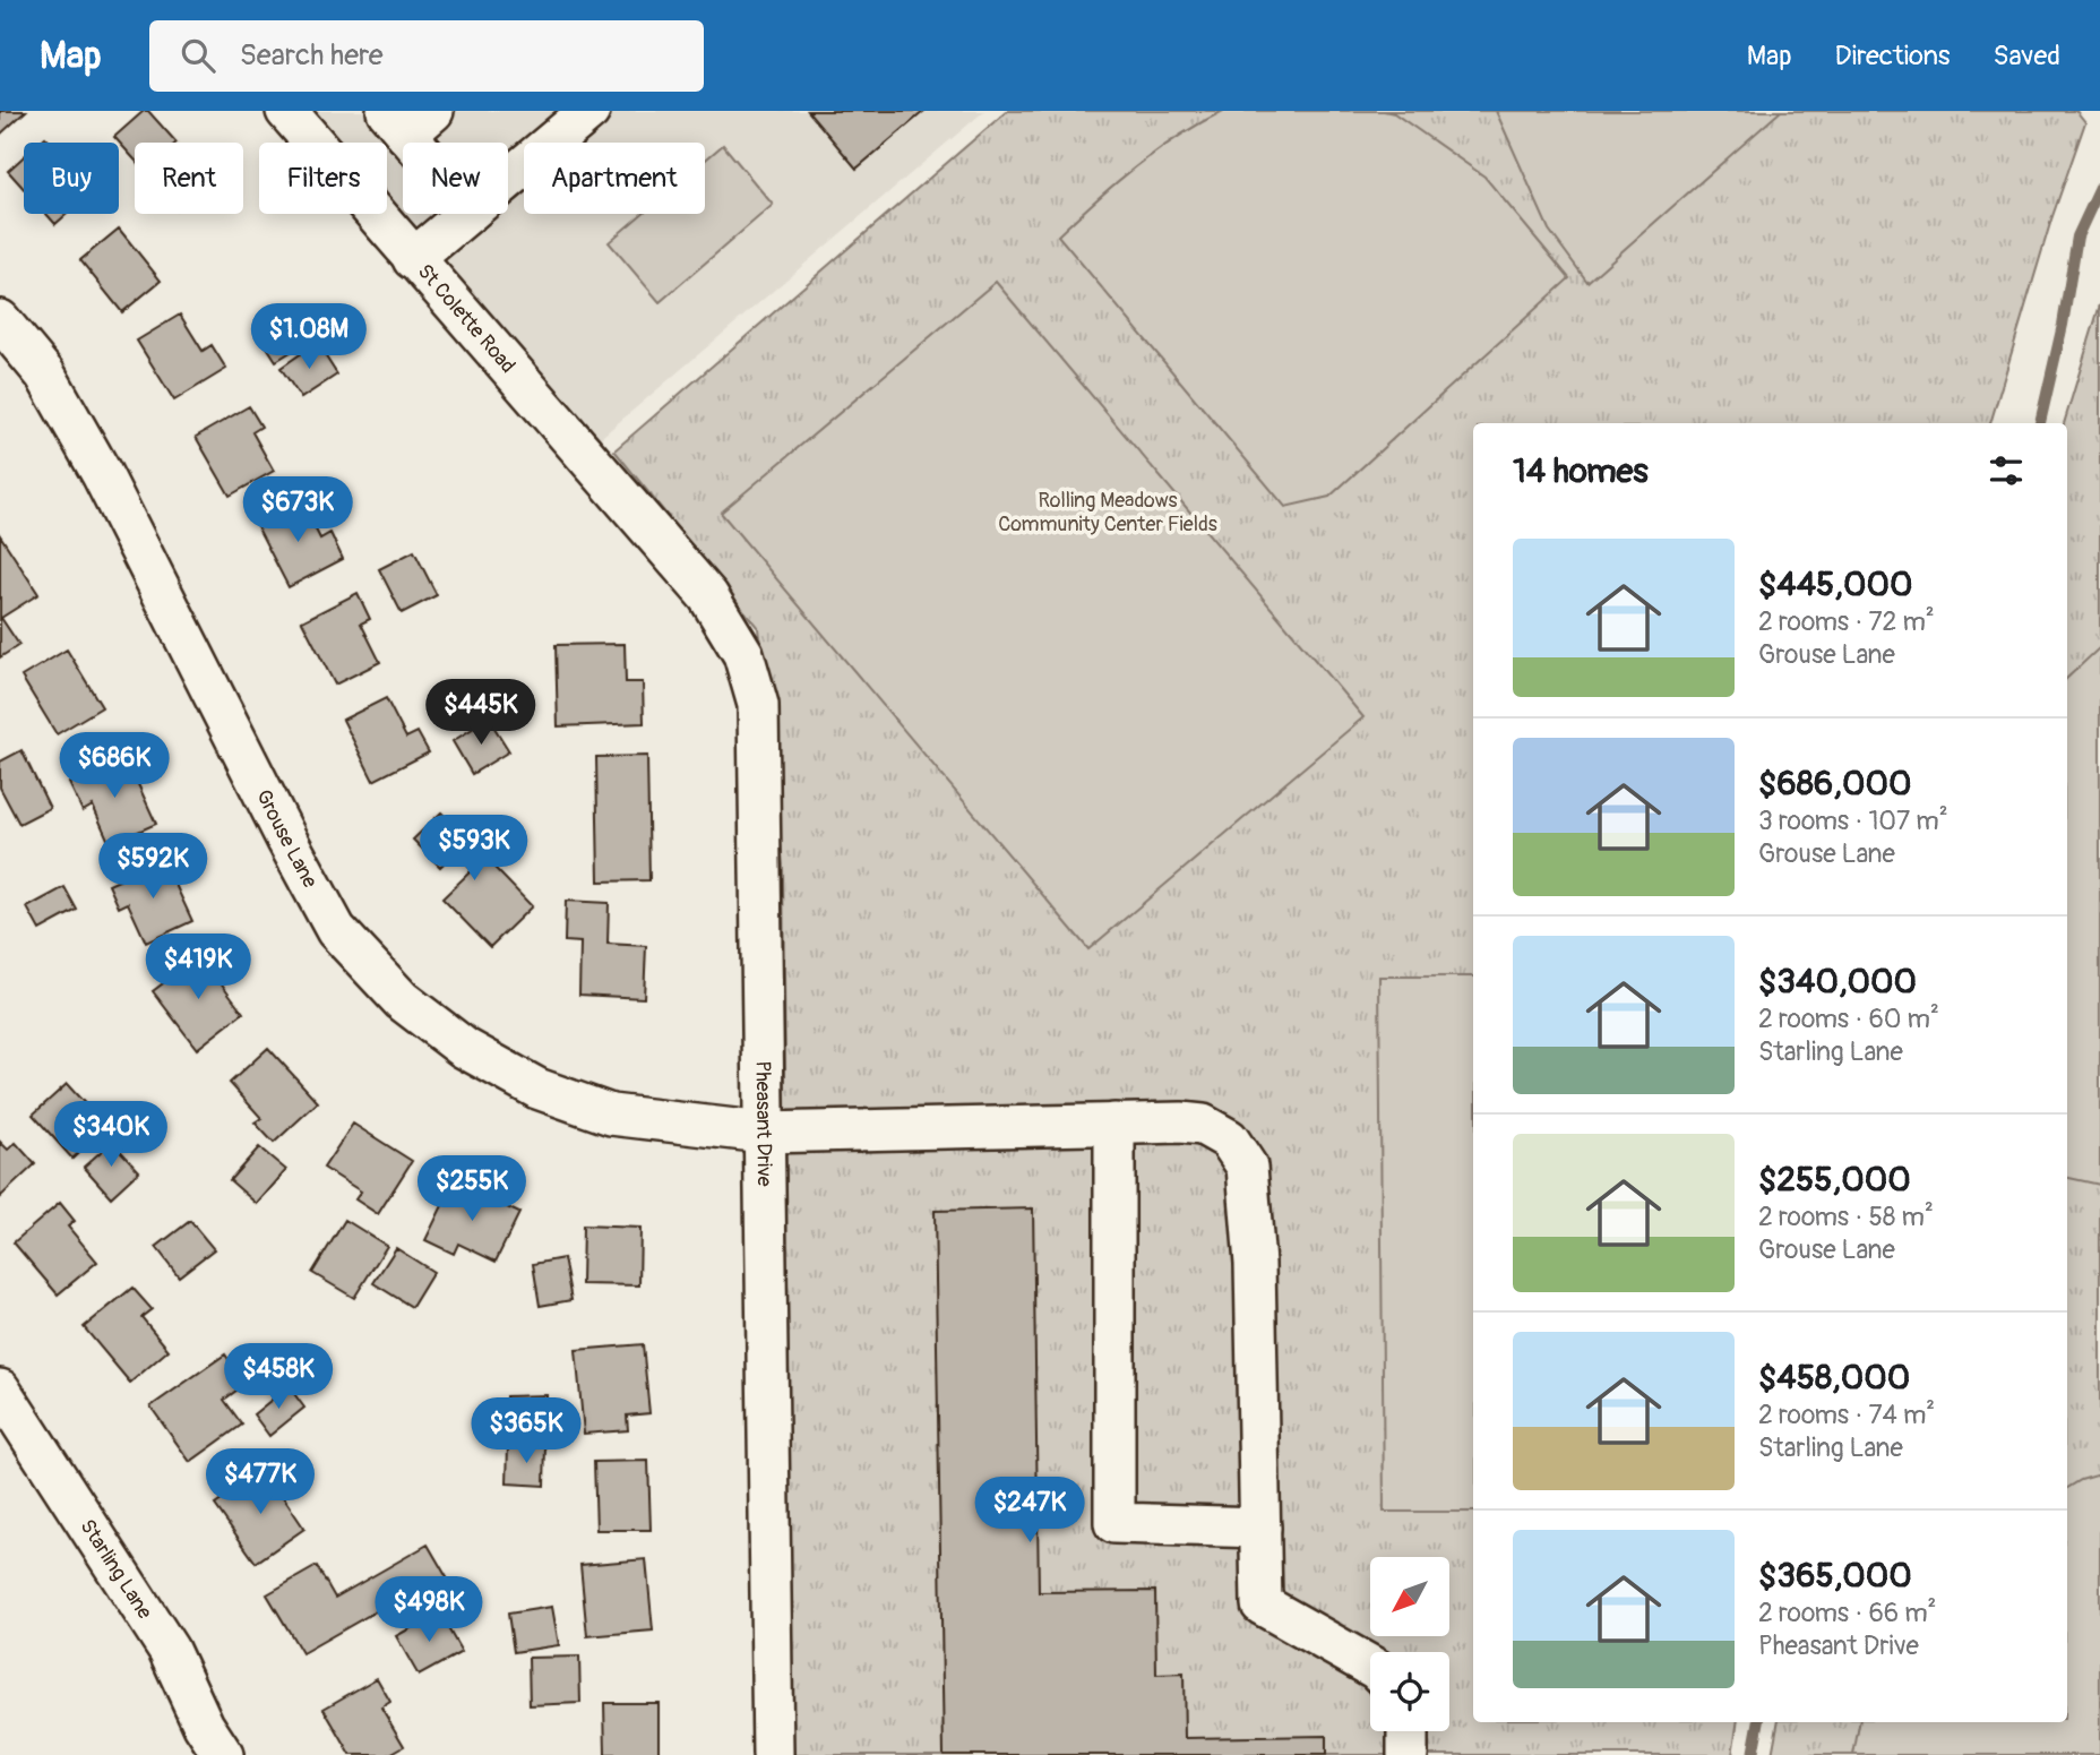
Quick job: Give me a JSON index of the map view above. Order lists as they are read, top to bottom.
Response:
{
  "streets": {
    "street": [
      "St Colette Road",
      "Grouse Lane",
      "Pheasant Drive",
      "Starling Lane"
    ]
  },
  "crossings": [
    ["St Colette Road", "Pheasant Drive"],
    ["Grouse Lane", "Pheasant Drive"]
  ],
  "parks": ["Rolling Meadows Community Center Fields"],
  "north": "bottom left",
  "page": {
    "header": "Map",
    "search": "Search here",
    "nav": ["Map", "Directions", "Saved"],
    "chip": [
      "Buy",
      "Rent",
      "Filters",
      "New",
      "Apartment"
    ],
    "price": [
      "$1.08M",
      "$673K",
      "$445K",
      "$686K",
      "$593K",
      "$592K",
      "$419K",
      "$340K",
      "$255K",
      "$458K",
      "$365K",
      "$477K",
      "$247K",
      "$498K"
    ],
    "heading": "14 homes",
    "list": [
      {
        "name": "$445,000",
        "note": "2 rooms · 72 m² · Grouse Lane"
      },
      {
        "name": "$686,000",
        "note": "3 rooms · 107 m² · Grouse Lane"
      },
      {
        "name": "$340,000",
        "note": "2 rooms · 60 m² · Starling Lane"
      },
      {
        "name": "$255,000",
        "note": "2 rooms · 58 m² · Grouse Lane"
      },
      {
        "name": "$458,000",
        "note": "2 rooms · 74 m² · Starling Lane"
      },
      {
        "name": "$365,000",
        "note": "2 rooms · 66 m² · Pheasant Drive"
      }
    ]
  }
}
